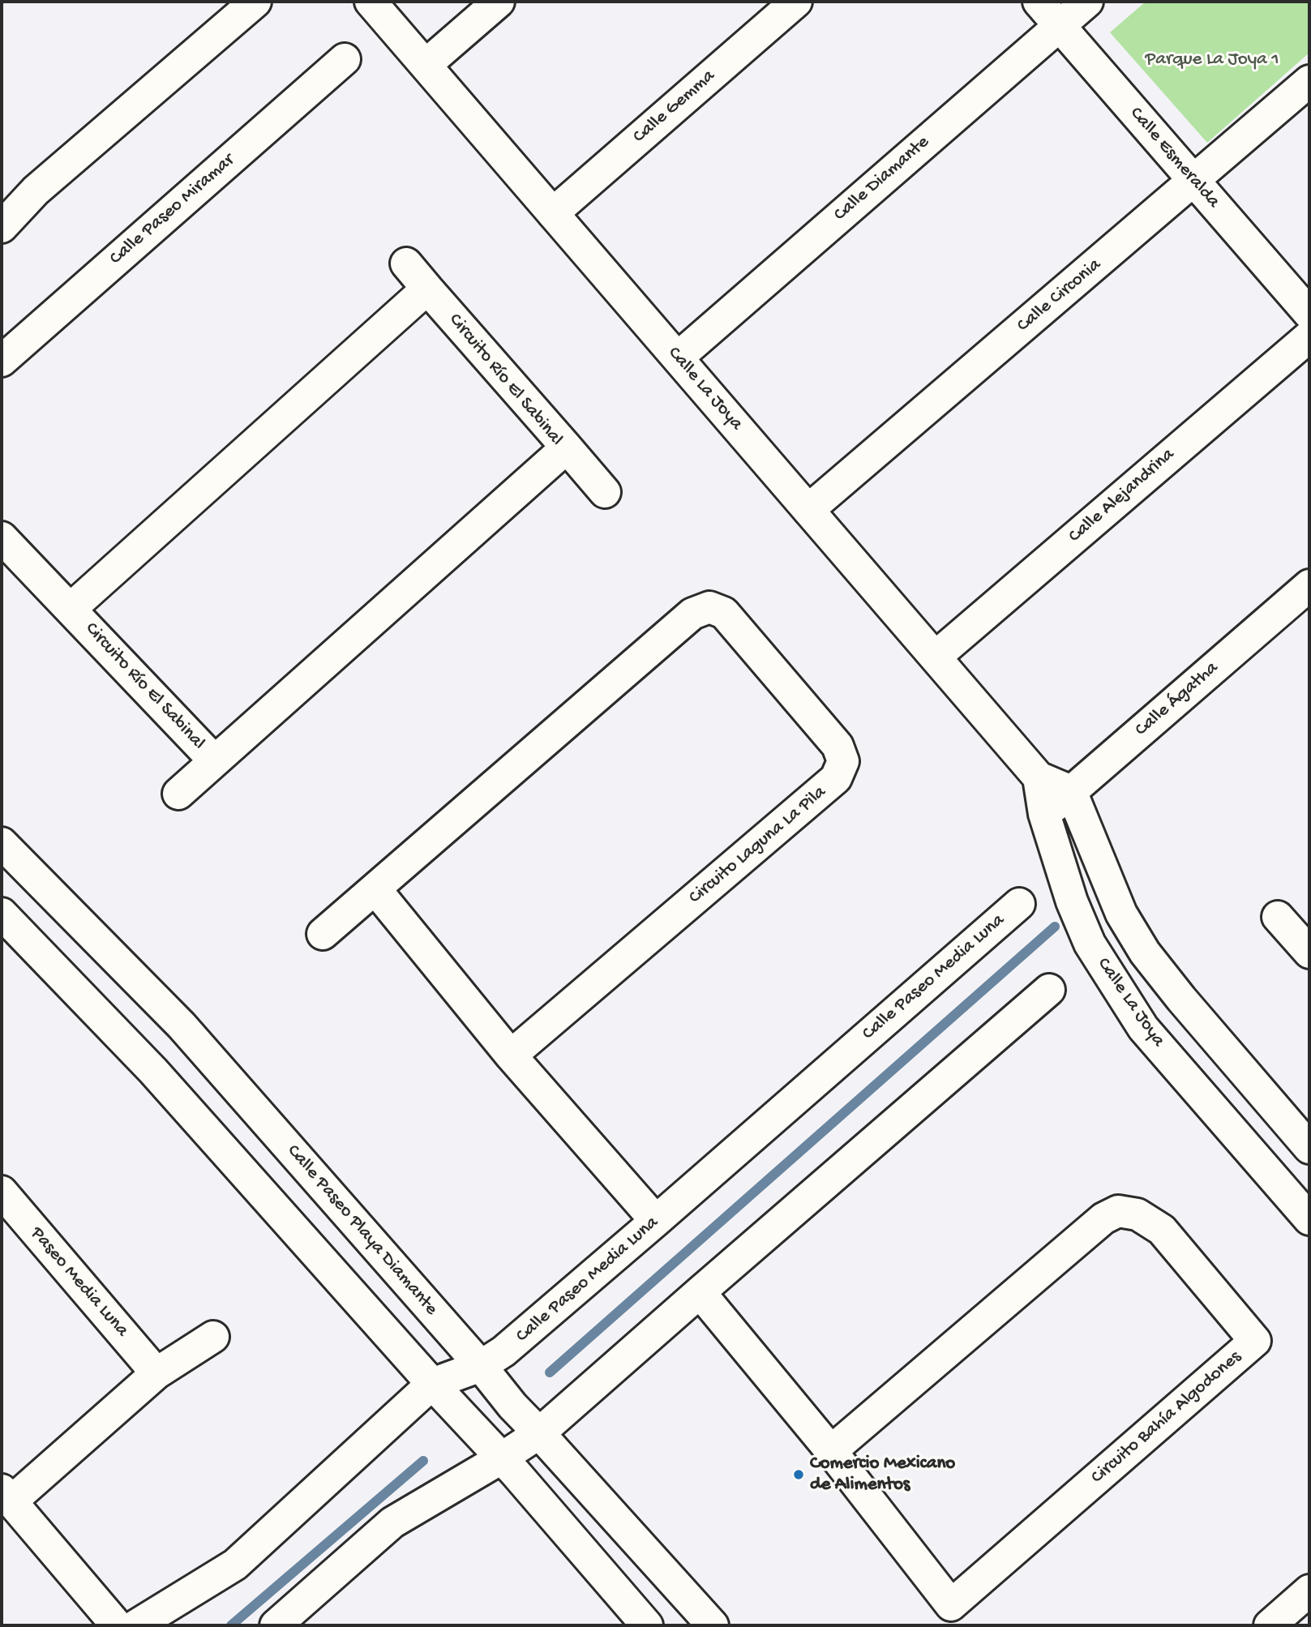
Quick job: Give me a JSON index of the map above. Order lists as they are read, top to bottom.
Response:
{
  "streets": {
    "street": [
      "Calle Gemma",
      "Calle Esmeralda",
      "Calle Diamante",
      "Calle Paseo Miramar",
      "Calle Circonia",
      "Circuito Río El Sabinal",
      "Calle La Joya",
      "Calle Alejandrina",
      "Calle Ágatha",
      "Circuito Laguna La Pila",
      "Calle Paseo Media Luna",
      "Calle Paseo Playa Diamante",
      "Paseo Media Luna",
      "Circuito Bahía Algodones"
    ]
  },
  "crossings": [
    ["Calle Gemma", "Calle La Joya"],
    ["Calle Esmeralda", "Calle Diamante"],
    ["Calle Esmeralda", "Calle Circonia"],
    ["Calle Diamante", "Calle La Joya"],
    ["Calle Circonia", "Calle La Joya"],
    ["Calle La Joya", "Calle Alejandrina"],
    ["Calle La Joya", "Calle Ágatha"],
    ["Calle Paseo Media Luna", "Calle Paseo Playa Diamante"]
  ],
  "parks": ["Parque La Joya 1"],
  "places": ["Comercio Mexicano de Alimentos"]
}
